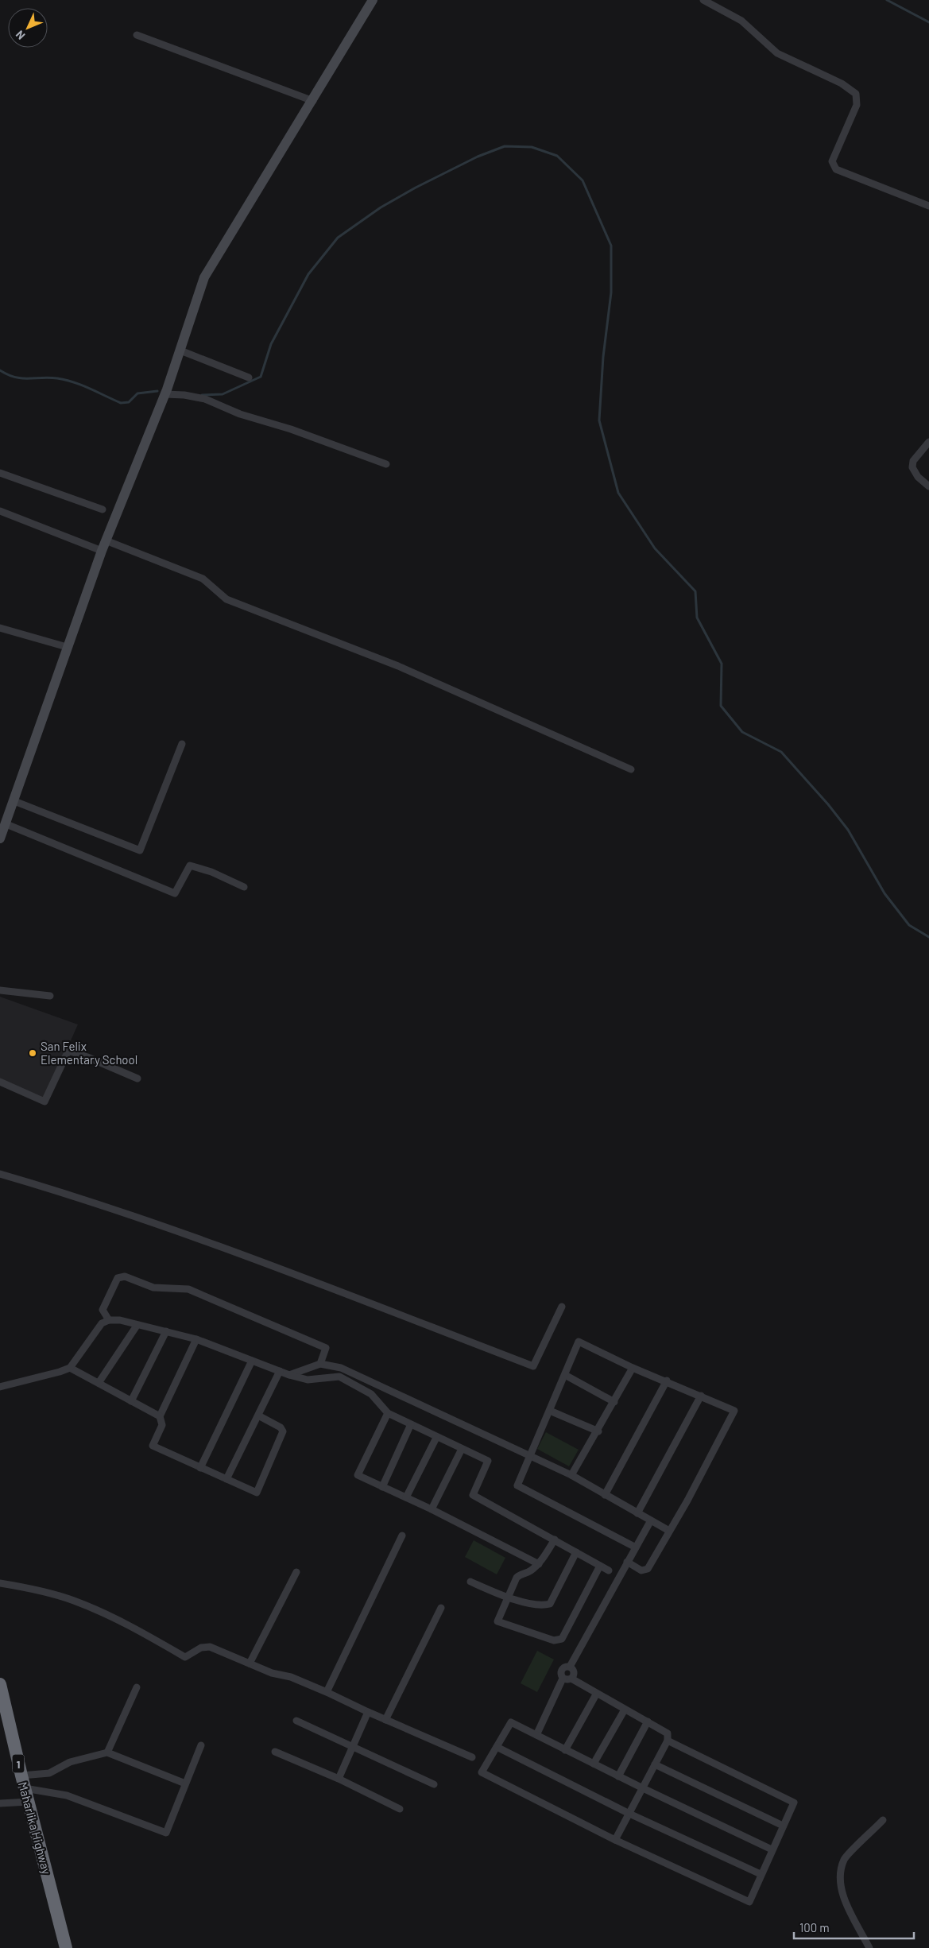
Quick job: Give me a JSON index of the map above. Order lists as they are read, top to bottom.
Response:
{
  "streets": {
    "highway": ["1", "Maharlika Highway"]
  },
  "places": ["San Felix Elementary School"],
  "scale_bar": "100 m",
  "north": "bottom left"
}
